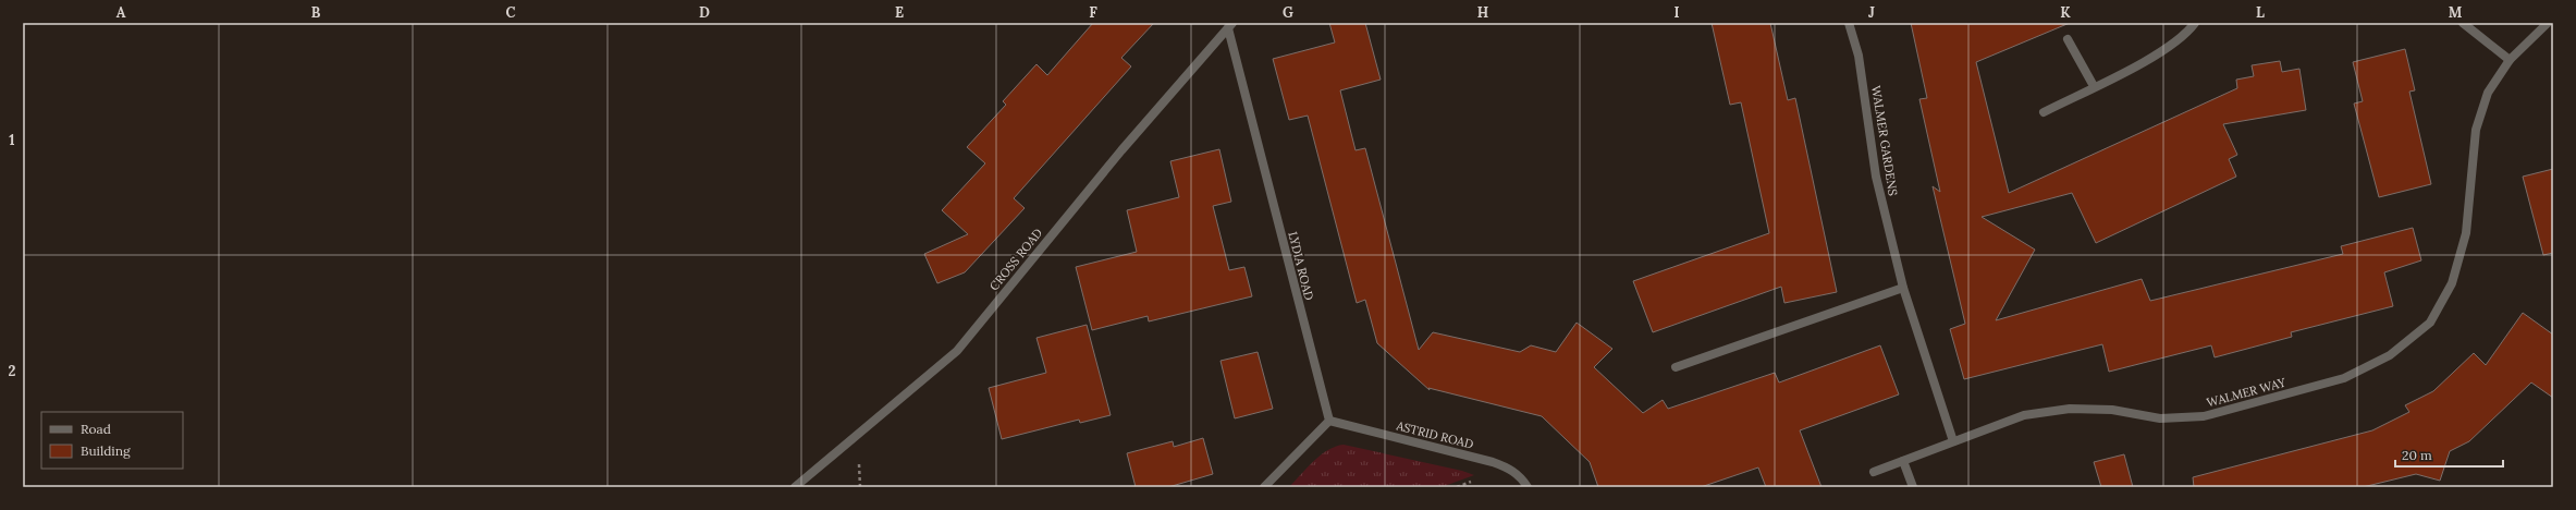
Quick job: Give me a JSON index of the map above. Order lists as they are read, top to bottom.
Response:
{
  "streets": {
    "street": [
      "WALMER GARDENS",
      "CROSS ROAD",
      "LYDIA ROAD",
      "WALMER WAY",
      "ASTRID ROAD"
    ]
  },
  "crossings": [
    ["WALMER GARDENS", "WALMER WAY"],
    ["CROSS ROAD", "LYDIA ROAD"],
    ["LYDIA ROAD", "ASTRID ROAD"]
  ],
  "legend": ["Road", "Building"],
  "scale_bar": "20 m",
  "grid": {
    "columns": [
      "A",
      "B",
      "C",
      "D",
      "E",
      "F",
      "G",
      "H",
      "I",
      "J",
      "K",
      "L",
      "M"
    ],
    "rows": ["1", "2"]
  }
}
